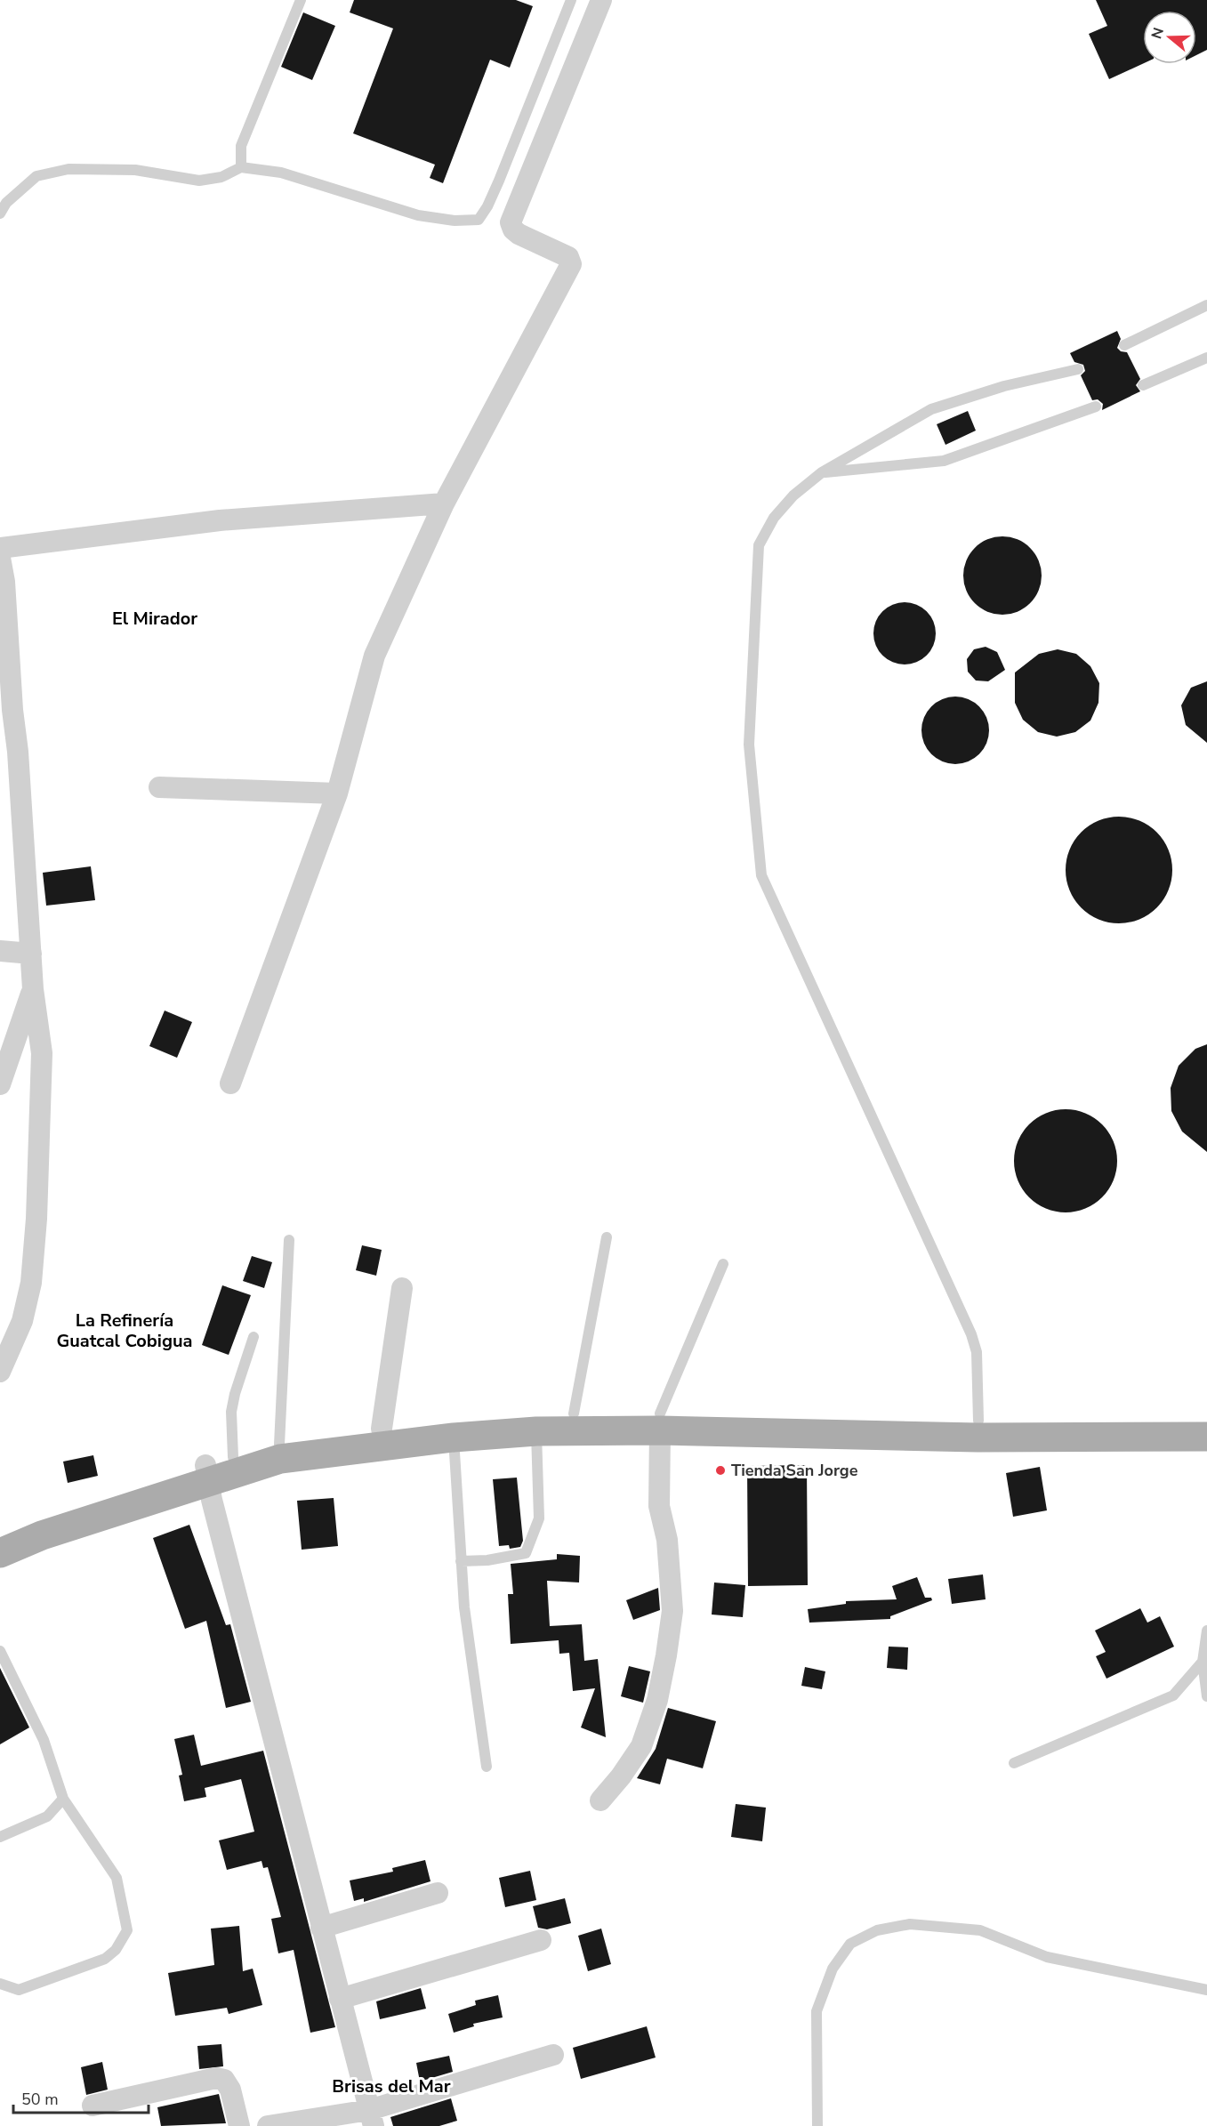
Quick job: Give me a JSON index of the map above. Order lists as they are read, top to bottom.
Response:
{
  "districts": ["El Mirador", "La Refinería Guatcal Cobigua", "Brisas del Mar"],
  "places": ["Tienda San Jorge"],
  "scale_bar": "50 m",
  "north": "left"
}
